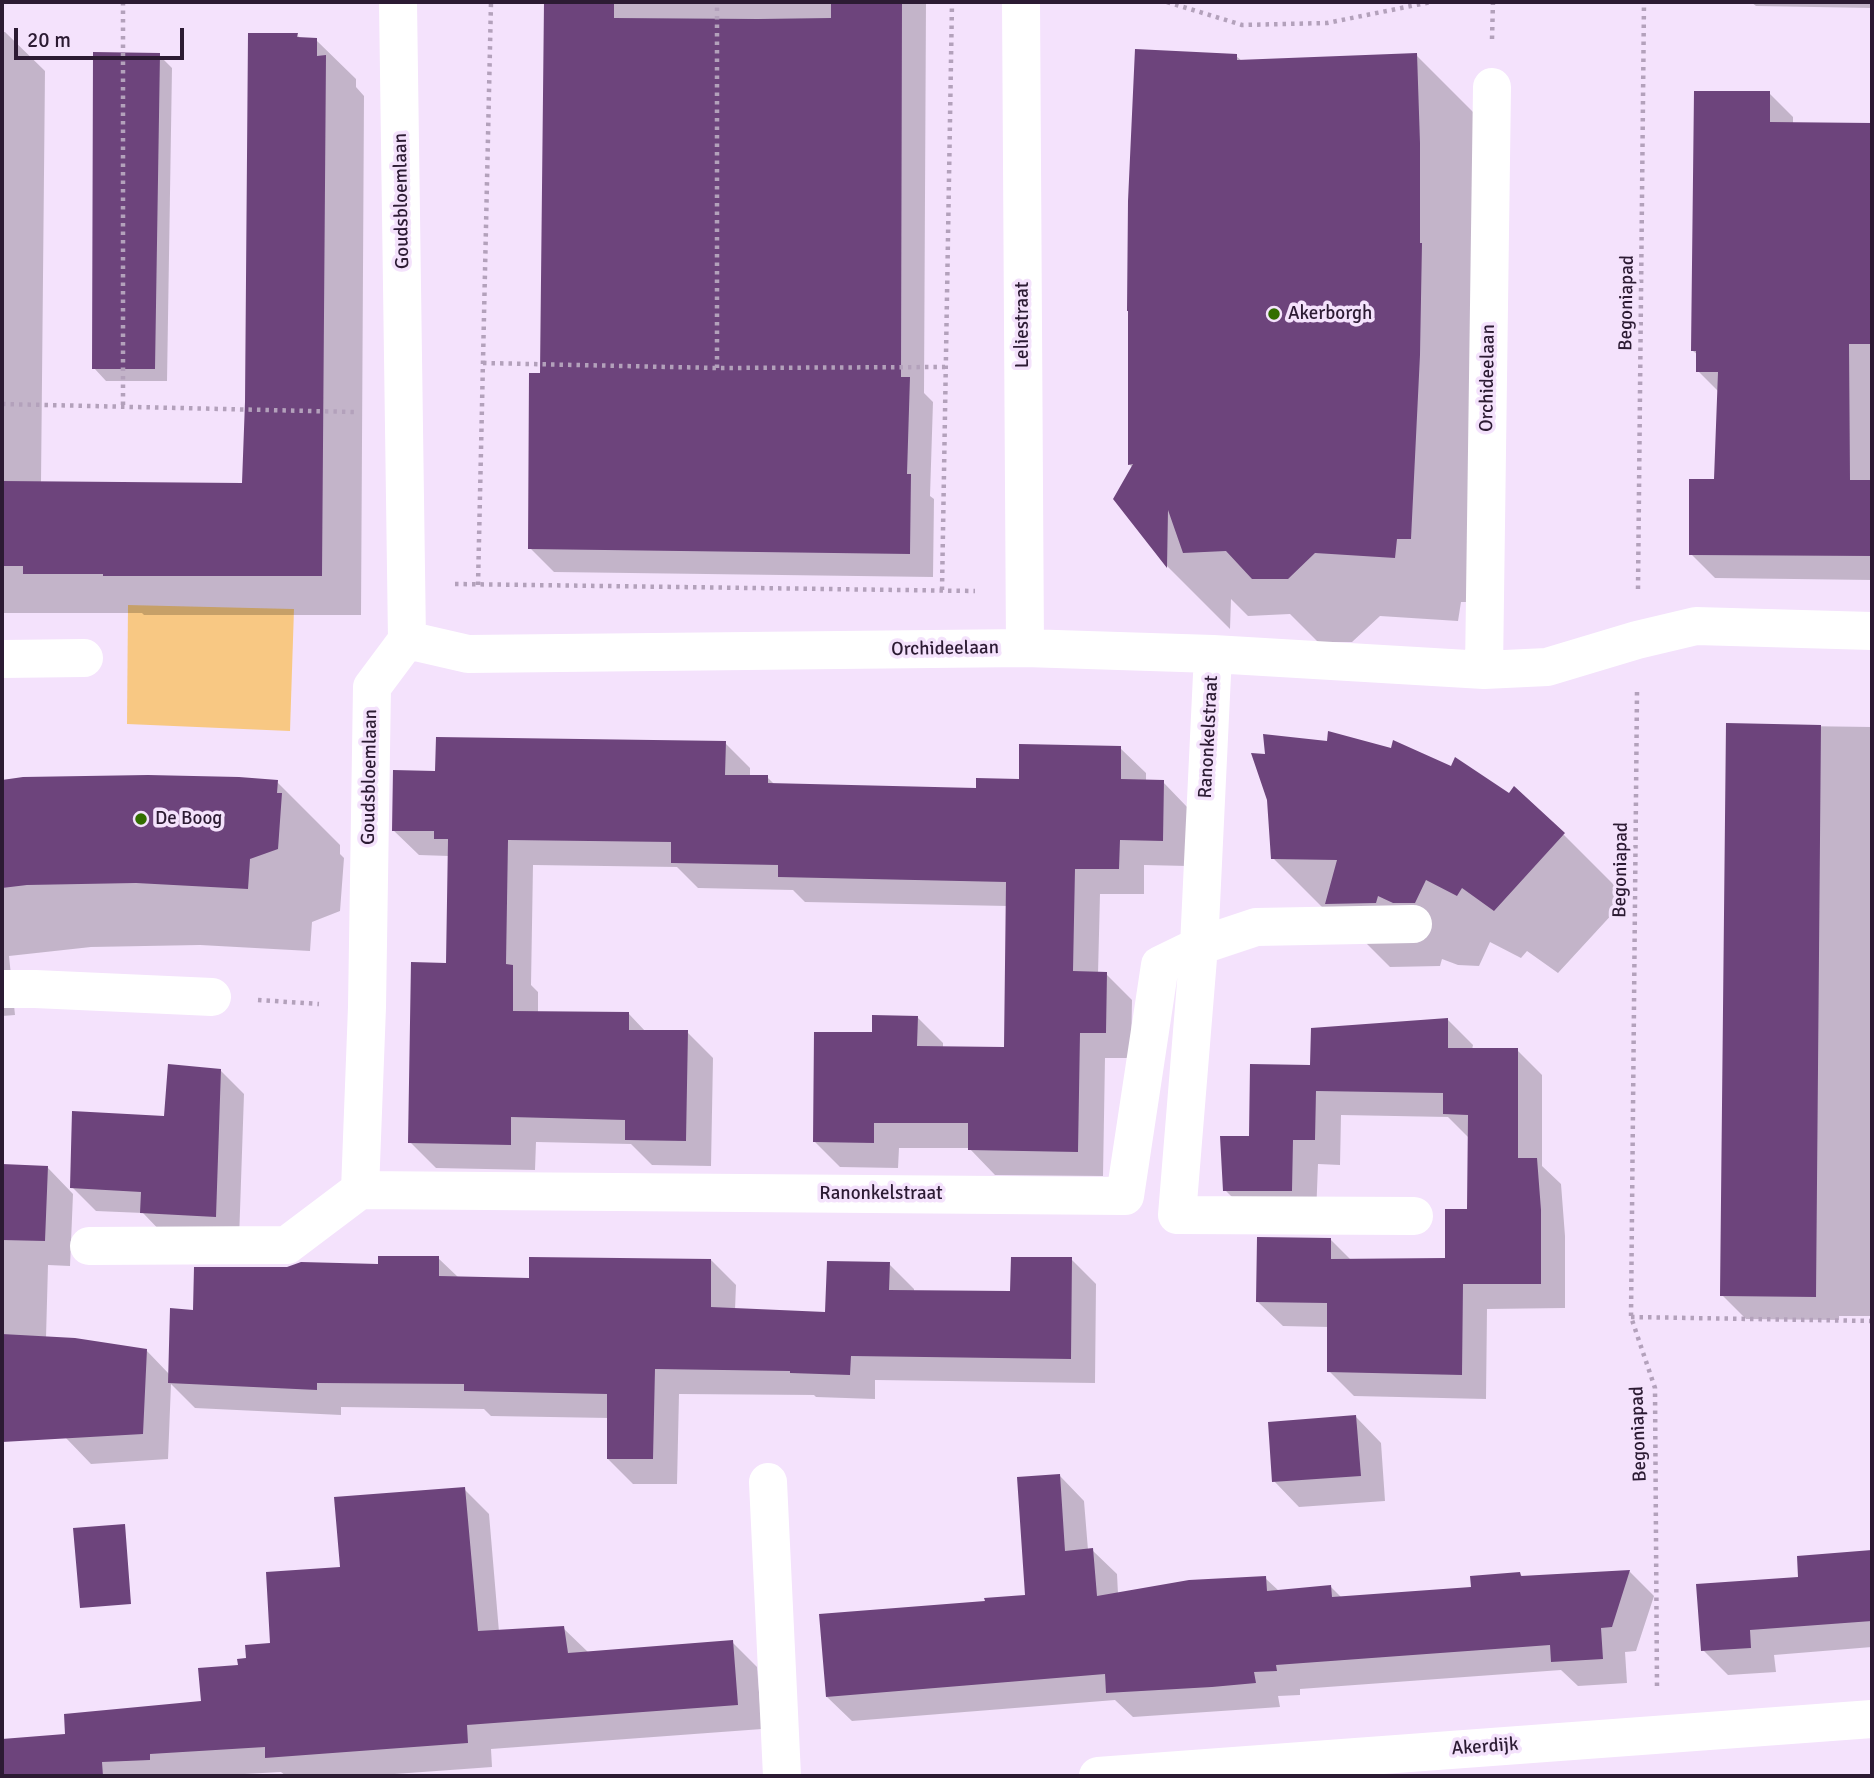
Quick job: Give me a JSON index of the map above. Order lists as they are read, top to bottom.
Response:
{
  "streets": {
    "street": [
      "Goudsbloemlaan",
      "Leliestraat",
      "Orchideelaan",
      "Ranonkelstraat",
      "Akerdijk"
    ],
    "path": ["Begoniapad"]
  },
  "crossings": [
    ["Goudsbloemlaan", "Orchideelaan"],
    ["Goudsbloemlaan", "Ranonkelstraat"],
    ["Begoniapad", "Orchideelaan"],
    ["Begoniapad", "Akerdijk"],
    ["Leliestraat", "Orchideelaan"],
    ["Orchideelaan", "Ranonkelstraat"]
  ],
  "places": ["Akerborgh", "De Boog"],
  "scale_bar": "20 m"
}
